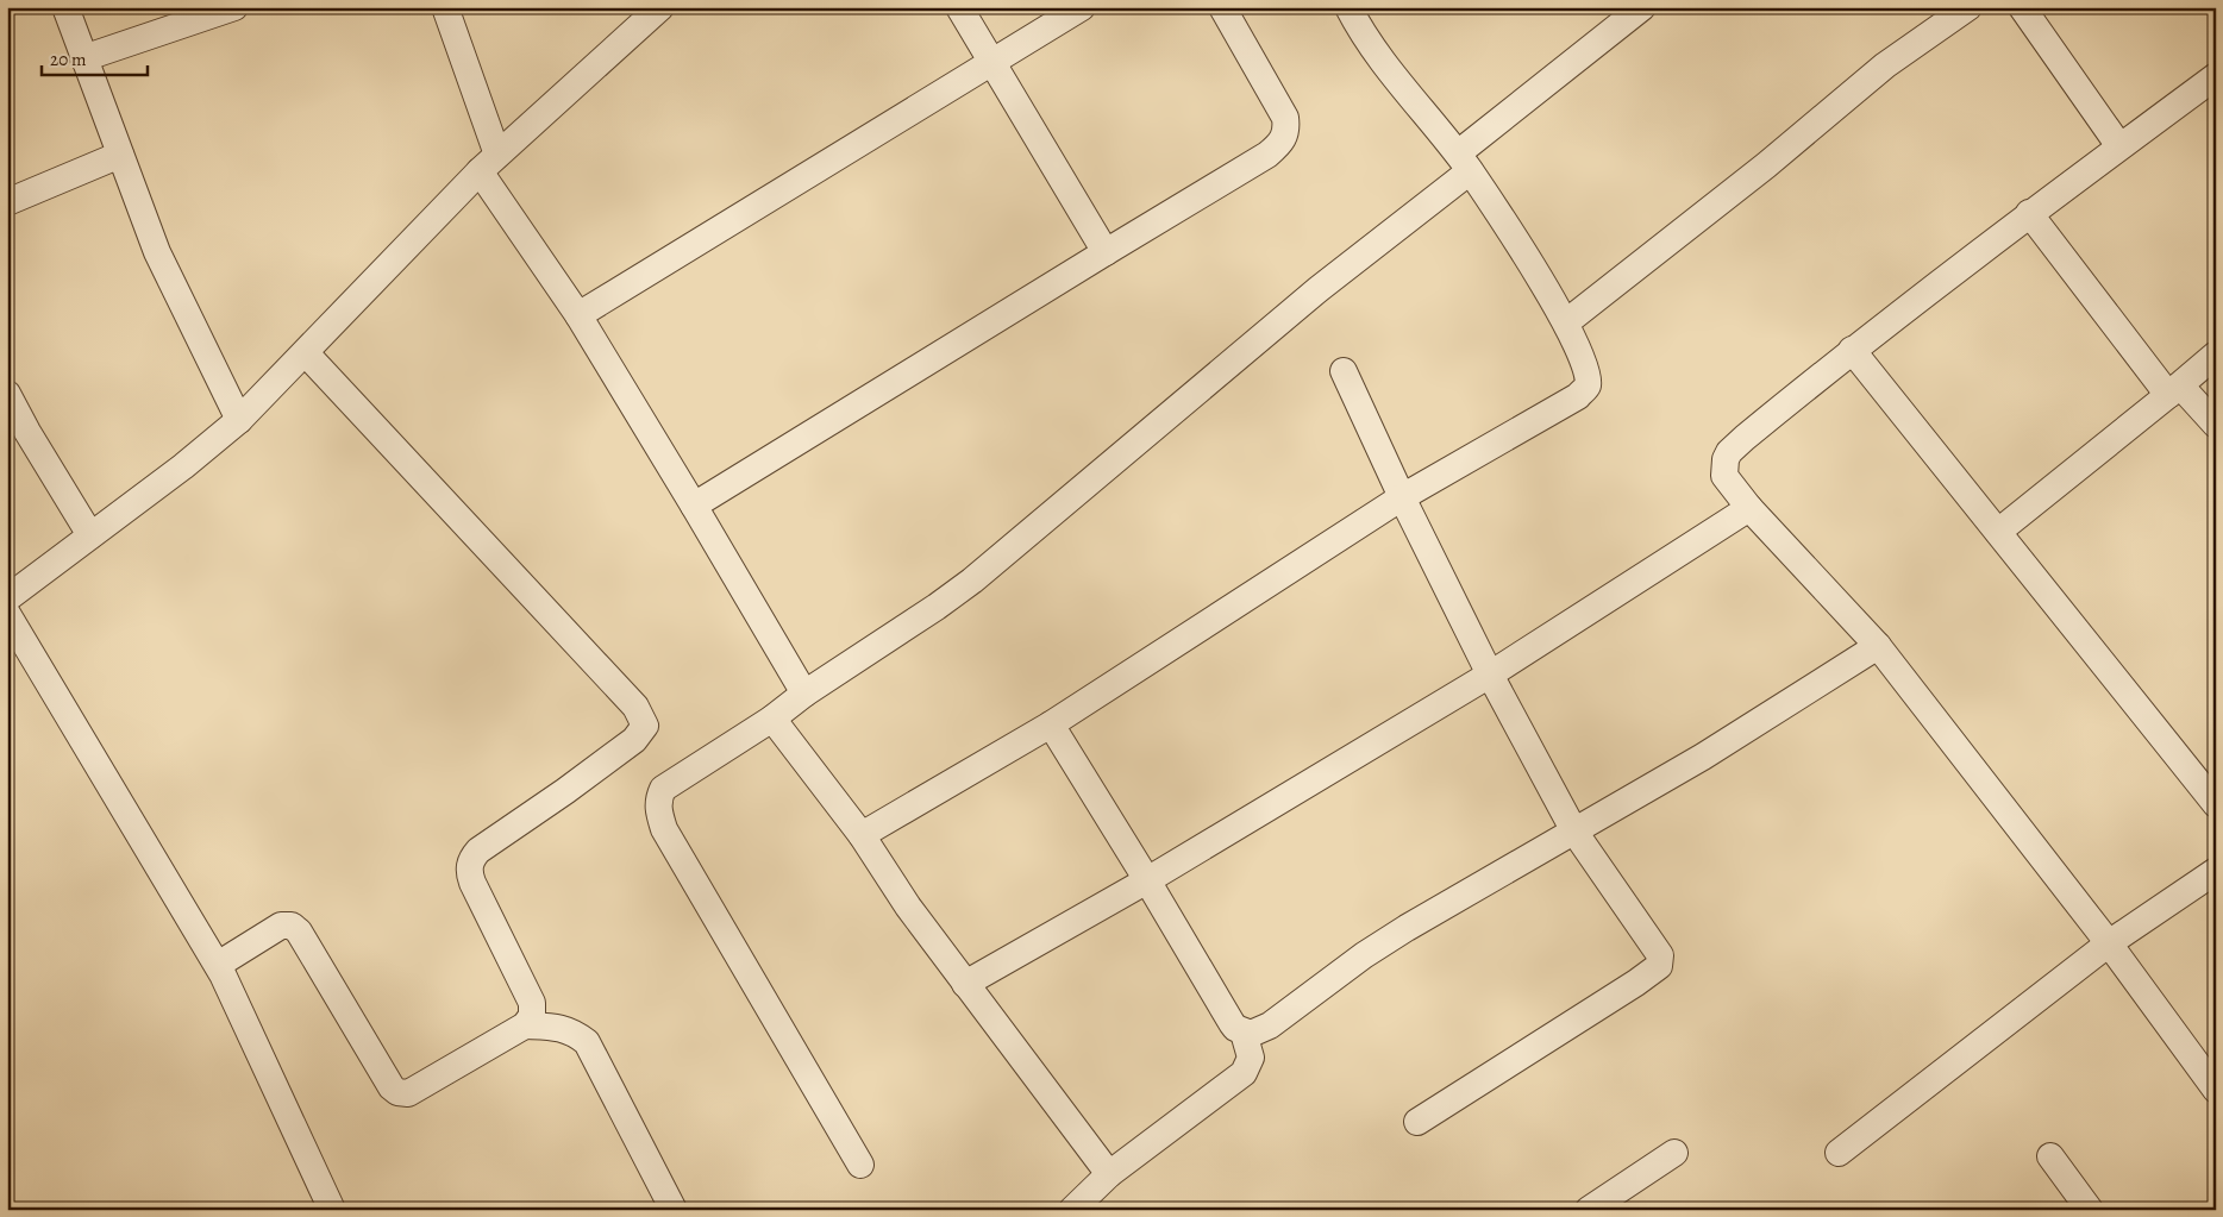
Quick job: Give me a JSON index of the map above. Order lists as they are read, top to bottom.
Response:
{
  "scale_bar": "20 m"
}
